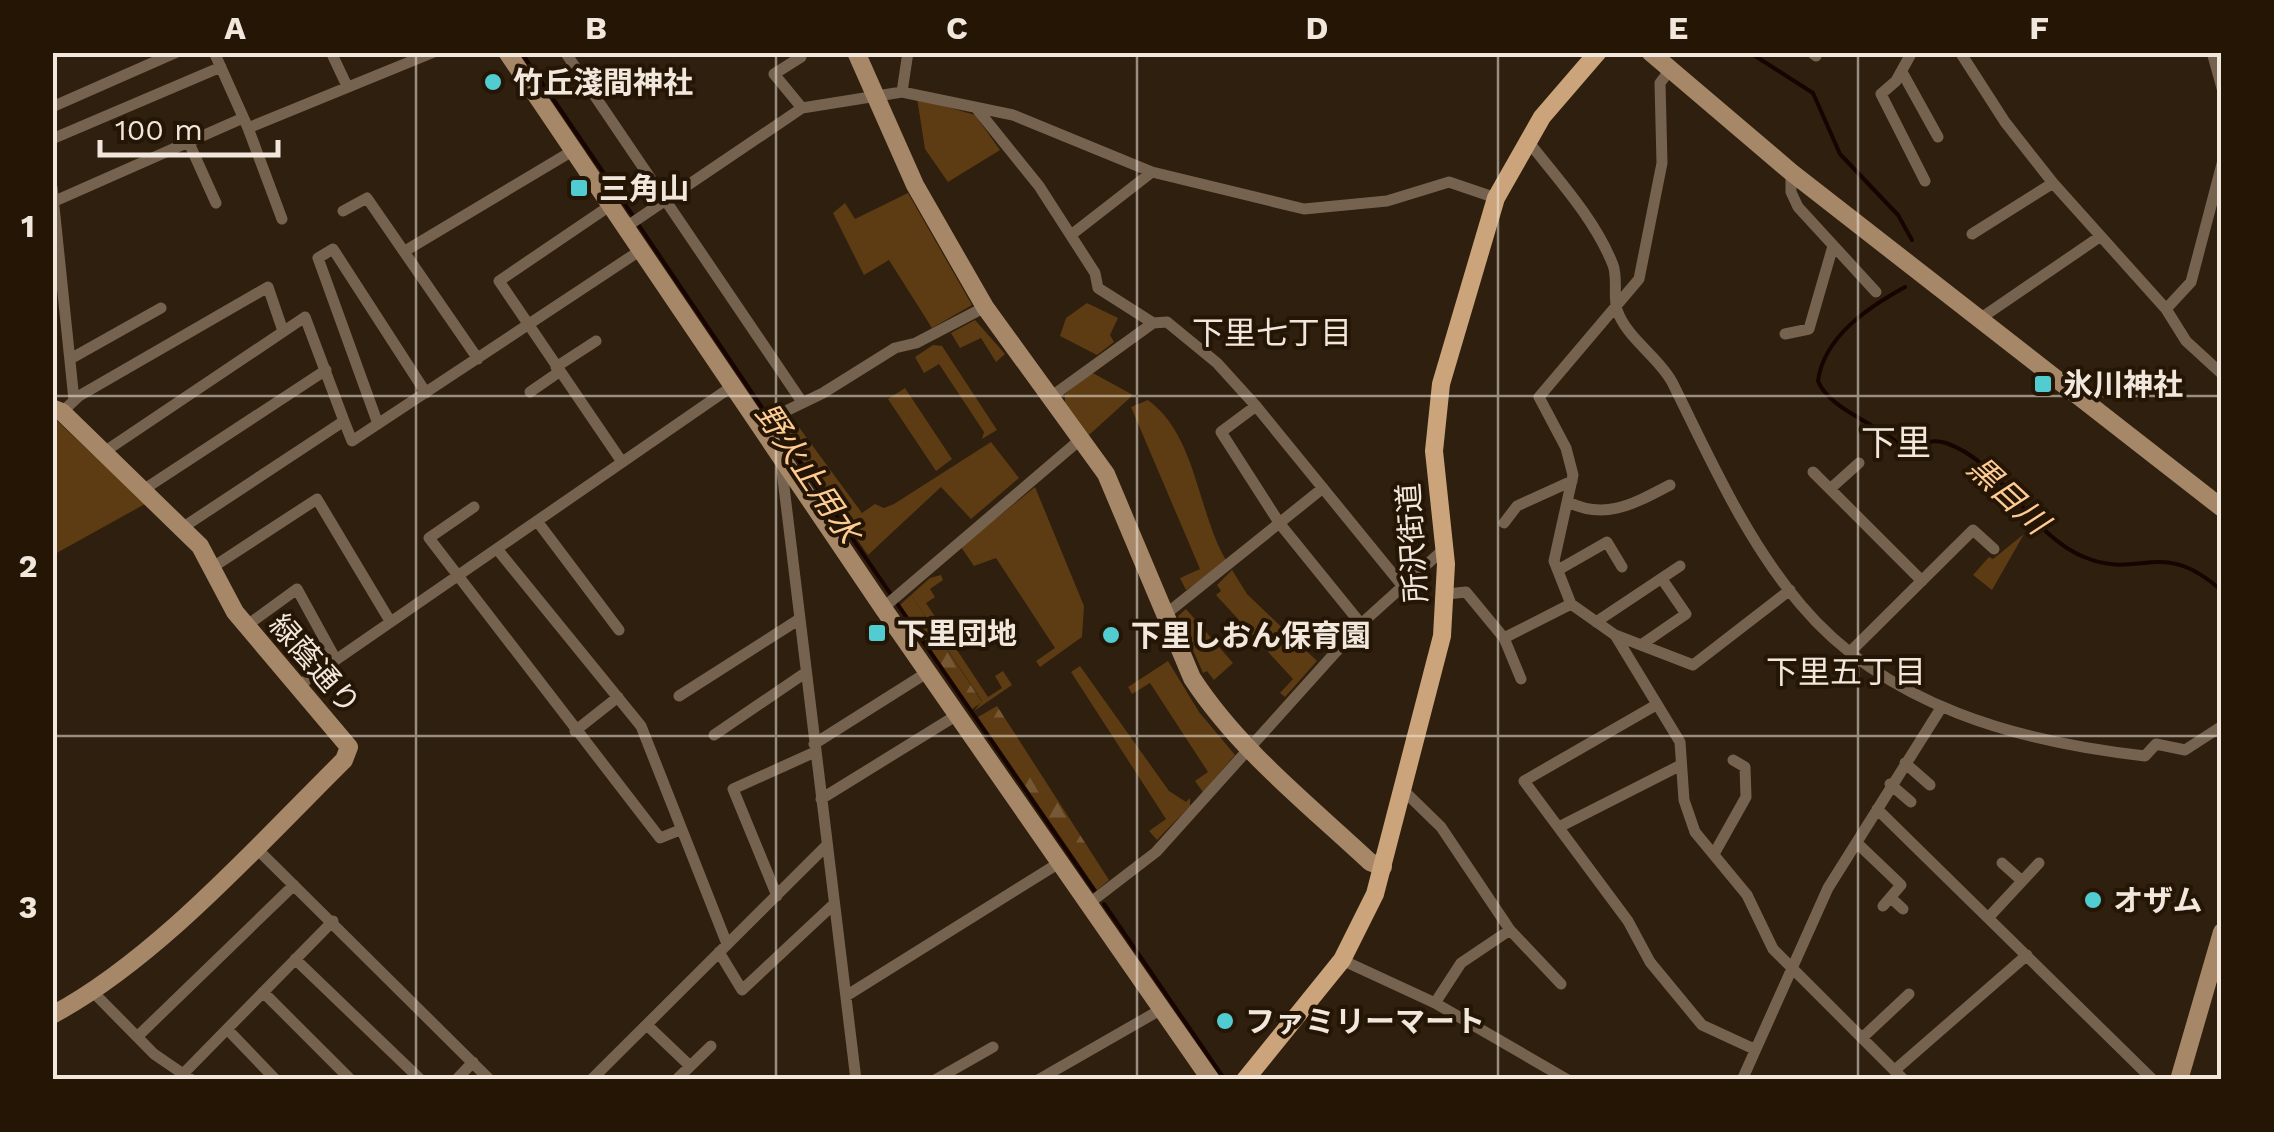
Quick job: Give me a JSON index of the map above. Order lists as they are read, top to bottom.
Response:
{
  "streets": {
    "main road": ["所沢街道"],
    "street": ["緑蔭通り"]
  },
  "districts": ["下里七丁目", "下里", "下里五丁目"],
  "water": ["野火止用水", "黒目川"],
  "places": {
    "other": [
      "竹丘淺間神社",
      "下里しおん保育園",
      "オザム",
      "ファミリーマート"
    ],
    "transit": ["三角山", "氷川神社", "下里団地"]
  },
  "scale_bar": "100 m",
  "grid": {
    "columns": [
      "A",
      "B",
      "C",
      "D",
      "E",
      "F"
    ],
    "rows": ["1", "2", "3"]
  }
}
